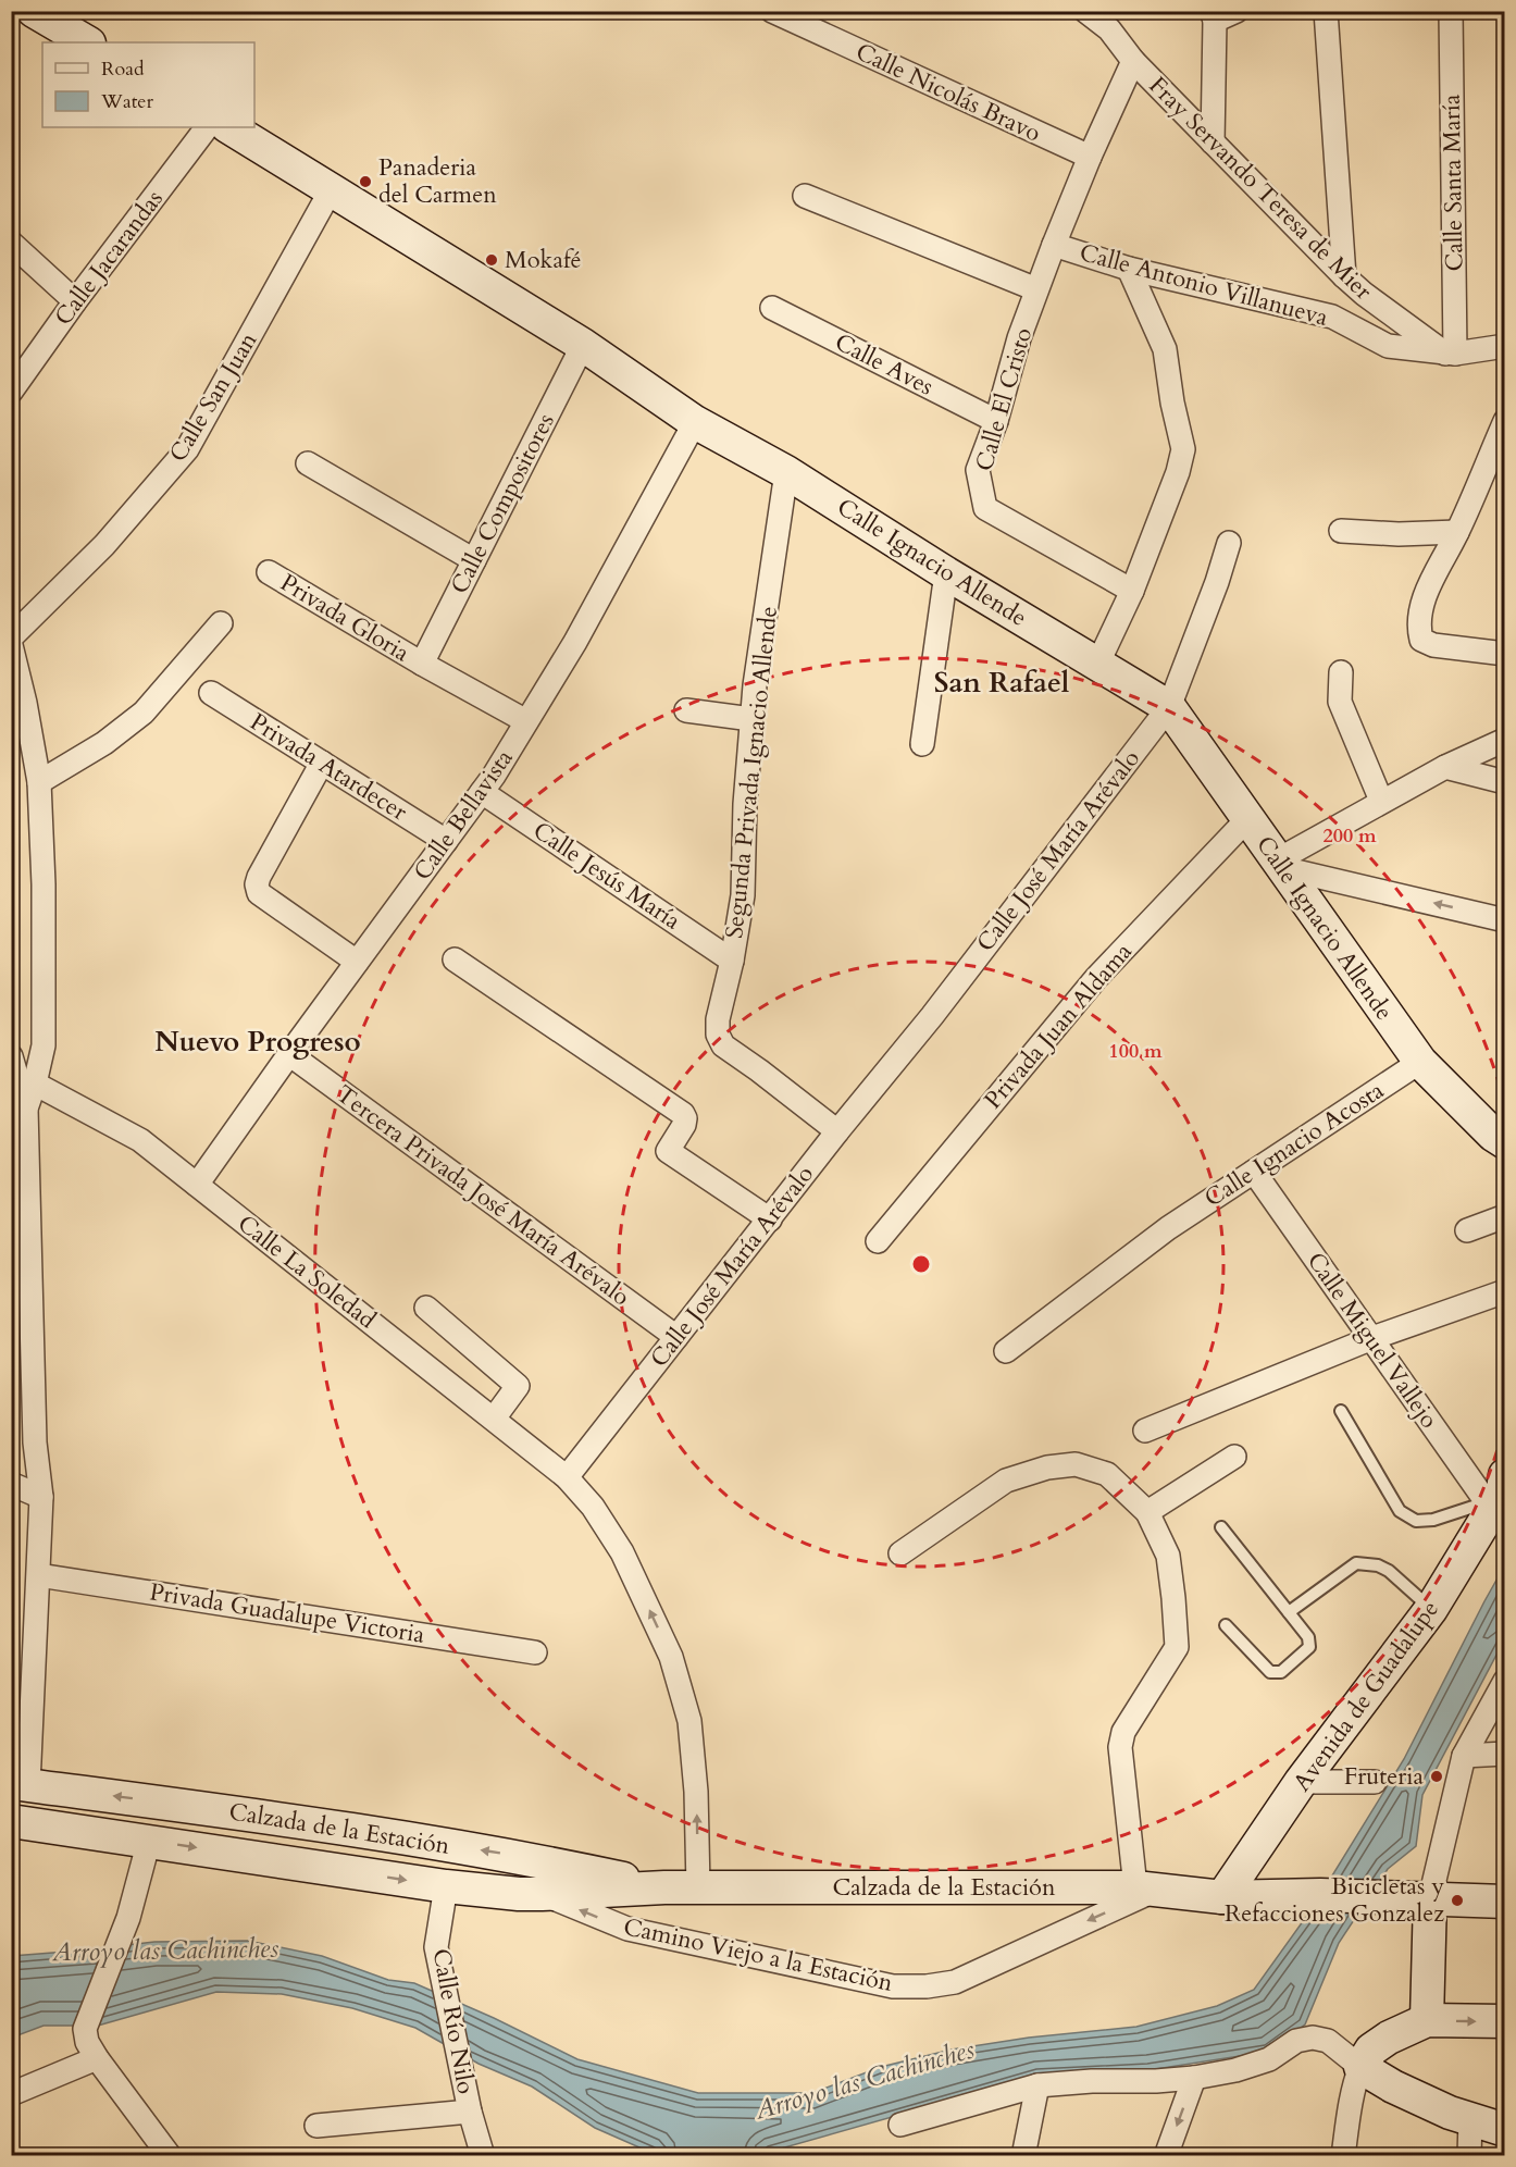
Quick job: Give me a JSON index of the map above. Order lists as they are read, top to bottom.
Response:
{
  "streets": {
    "street": [
      "Calle Nicolás Bravo",
      "Calle Santa María",
      "Fray Servando Teresa de Mier",
      "Calle Jacarandas",
      "Calle Antonio Villanueva",
      "Calle Aves",
      "Calle San Juan",
      "Calle El Cristo",
      "Calle Compositores",
      "Calle Ignacio Allende",
      "Privada Gloria",
      "Privada Atardecer",
      "Segunda Privada Ignacio Allende",
      "Calle Bellavista",
      "Calle José María Arévalo",
      "Calle Jesús María",
      "Privada Juan Aldama",
      "Calle Ignacio Acosta",
      "Tercera Privada José María Arévalo",
      "Calle La Soledad",
      "Calle Miguel Vallejo",
      "Privada Guadalupe Victoria",
      "Avenida de Guadalupe",
      "Calzada de la Estación",
      "Camino Viejo a la Estación",
      "Calle Río Nilo"
    ]
  },
  "crossings": [
    ["Calle Nicolás Bravo", "Calle El Cristo"],
    ["Calle Santa María", "Fray Servando Teresa de Mier"],
    ["Calle Santa María", "Calle Antonio Villanueva"],
    ["Fray Servando Teresa de Mier", "Calle Antonio Villanueva"],
    ["Fray Servando Teresa de Mier", "Calle El Cristo"],
    ["Calle Antonio Villanueva", "Calle El Cristo"],
    ["Calle Aves", "Calle El Cristo"],
    ["Calle San Juan", "Calle Ignacio Allende"],
    ["Calle Compositores", "Calle Ignacio Allende"],
    ["Calle Compositores", "Privada Gloria"],
    ["Calle Ignacio Allende", "Segunda Privada Ignacio Allende"],
    ["Calle Ignacio Allende", "Calle Bellavista"],
    ["Calle Ignacio Allende", "Calle José María Arévalo"],
    ["Calle Ignacio Allende", "Privada Juan Aldama"],
    ["Calle Ignacio Allende", "Calle Ignacio Acosta"],
    ["Privada Gloria", "Calle Bellavista"],
    ["Privada Atardecer", "Calle Bellavista"],
    ["Segunda Privada Ignacio Allende", "Calle José María Arévalo"],
    ["Segunda Privada Ignacio Allende", "Calle Jesús María"],
    ["Calle Bellavista", "Calle Jesús María"],
    ["Calle Bellavista", "Tercera Privada José María Arévalo"],
    ["Calle Bellavista", "Calle La Soledad"],
    ["Calle José María Arévalo", "Tercera Privada José María Arévalo"],
    ["Calle José María Arévalo", "Calle La Soledad"],
    ["Calle Ignacio Acosta", "Calle Miguel Vallejo"],
    ["Calle Miguel Vallejo", "Avenida de Guadalupe"],
    ["Avenida de Guadalupe", "Calzada de la Estación"],
    ["Calzada de la Estación", "Camino Viejo a la Estación"],
    ["Calzada de la Estación", "Calle Río Nilo"]
  ],
  "districts": ["San Rafael", "Nuevo Progreso"],
  "water": ["Arroyo las Cachinches"],
  "places": [
    "Panaderia del Carmen",
    "Mokafé",
    "Fruteria",
    "Bicicletas y Refacciones Gonzalez"
  ],
  "legend": ["Road", "Water"],
  "rings": ["200 m", "100 m"]
}
